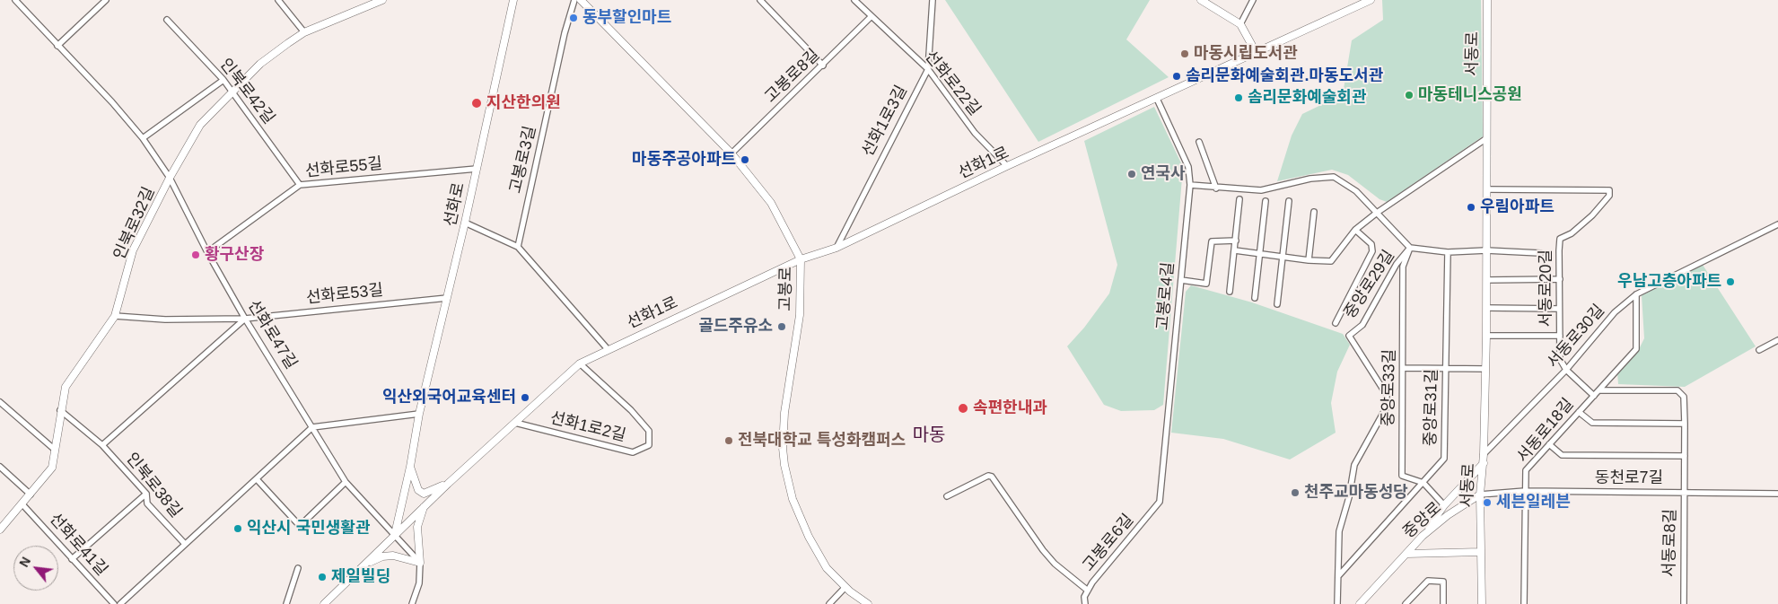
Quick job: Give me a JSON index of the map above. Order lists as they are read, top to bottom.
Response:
{
  "streets": {
    "street": [
      "서동로",
      "고봉로8길",
      "선화로22길",
      "인북로42길",
      "선화1로3길",
      "고봉로3길",
      "선화1로",
      "선화로55길",
      "선화로",
      "인북로32길",
      "중앙로29길",
      "서동로20길",
      "고봉로",
      "선화로53길",
      "고봉로4길",
      "선화로47길",
      "서동로30길",
      "중앙로33길",
      "중앙로31길",
      "선화1로2길",
      "서동로18길",
      "동천로7길",
      "인북로38길",
      "중앙로",
      "고봉로6길",
      "서동로8길",
      "선화로41길"
    ]
  },
  "crossings": [
    ["서동로", "중앙로29길"],
    ["서동로", "서동로20길"],
    ["서동로", "서동로30길"],
    ["서동로", "동천로7길"],
    ["서동로", "중앙로"],
    ["고봉로8길", "선화로22길"],
    ["고봉로8길", "고봉로"],
    ["선화로22길", "선화1로3길"],
    ["선화로22길", "선화1로"],
    ["인북로42길", "선화로55길"],
    ["인북로42길", "인북로32길"],
    ["선화1로3길", "선화1로"],
    ["선화1로", "선화로"],
    ["선화1로", "고봉로"],
    ["선화1로", "고봉로4길"],
    ["선화1로", "선화로47길"],
    ["선화1로", "선화1로2길"],
    ["선화로55길", "선화로"],
    ["선화로55길", "선화로47길"],
    ["선화로", "선화로53길"],
    ["선화로", "선화로47길"],
    ["인북로32길", "선화로53길"],
    ["인북로32길", "선화로47길"],
    ["인북로32길", "인북로38길"],
    ["인북로32길", "선화로41길"],
    ["중앙로29길", "중앙로33길"],
    ["중앙로29길", "중앙로31길"],
    ["서동로20길", "서동로30길"],
    ["선화로53길", "선화로47길"],
    ["고봉로4길", "고봉로6길"],
    ["서동로30길", "서동로18길"],
    ["중앙로33길", "중앙로31길"],
    ["서동로18길", "동천로7길"],
    ["서동로18길", "서동로8길"],
    ["동천로7길", "중앙로"],
    ["동천로7길", "서동로8길"]
  ],
  "districts": ["마동"],
  "places": [
    "동부할인마트",
    "마동시립도서관",
    "솜리문화예술회관.마동도서관",
    "마동테니스공원",
    "솜리문화예술회관",
    "지산한의원",
    "마동주공아파트",
    "연국사",
    "우림아파트",
    "황구산장",
    "우남고층아파트",
    "골드주유소",
    "익산외국어교육센터",
    "속편한내과",
    "전북대학교 특성화캠퍼스",
    "천주교마동성당",
    "세븐일레븐",
    "익산시 국민생활관",
    "제일빌딩"
  ],
  "north": "top left"
}
